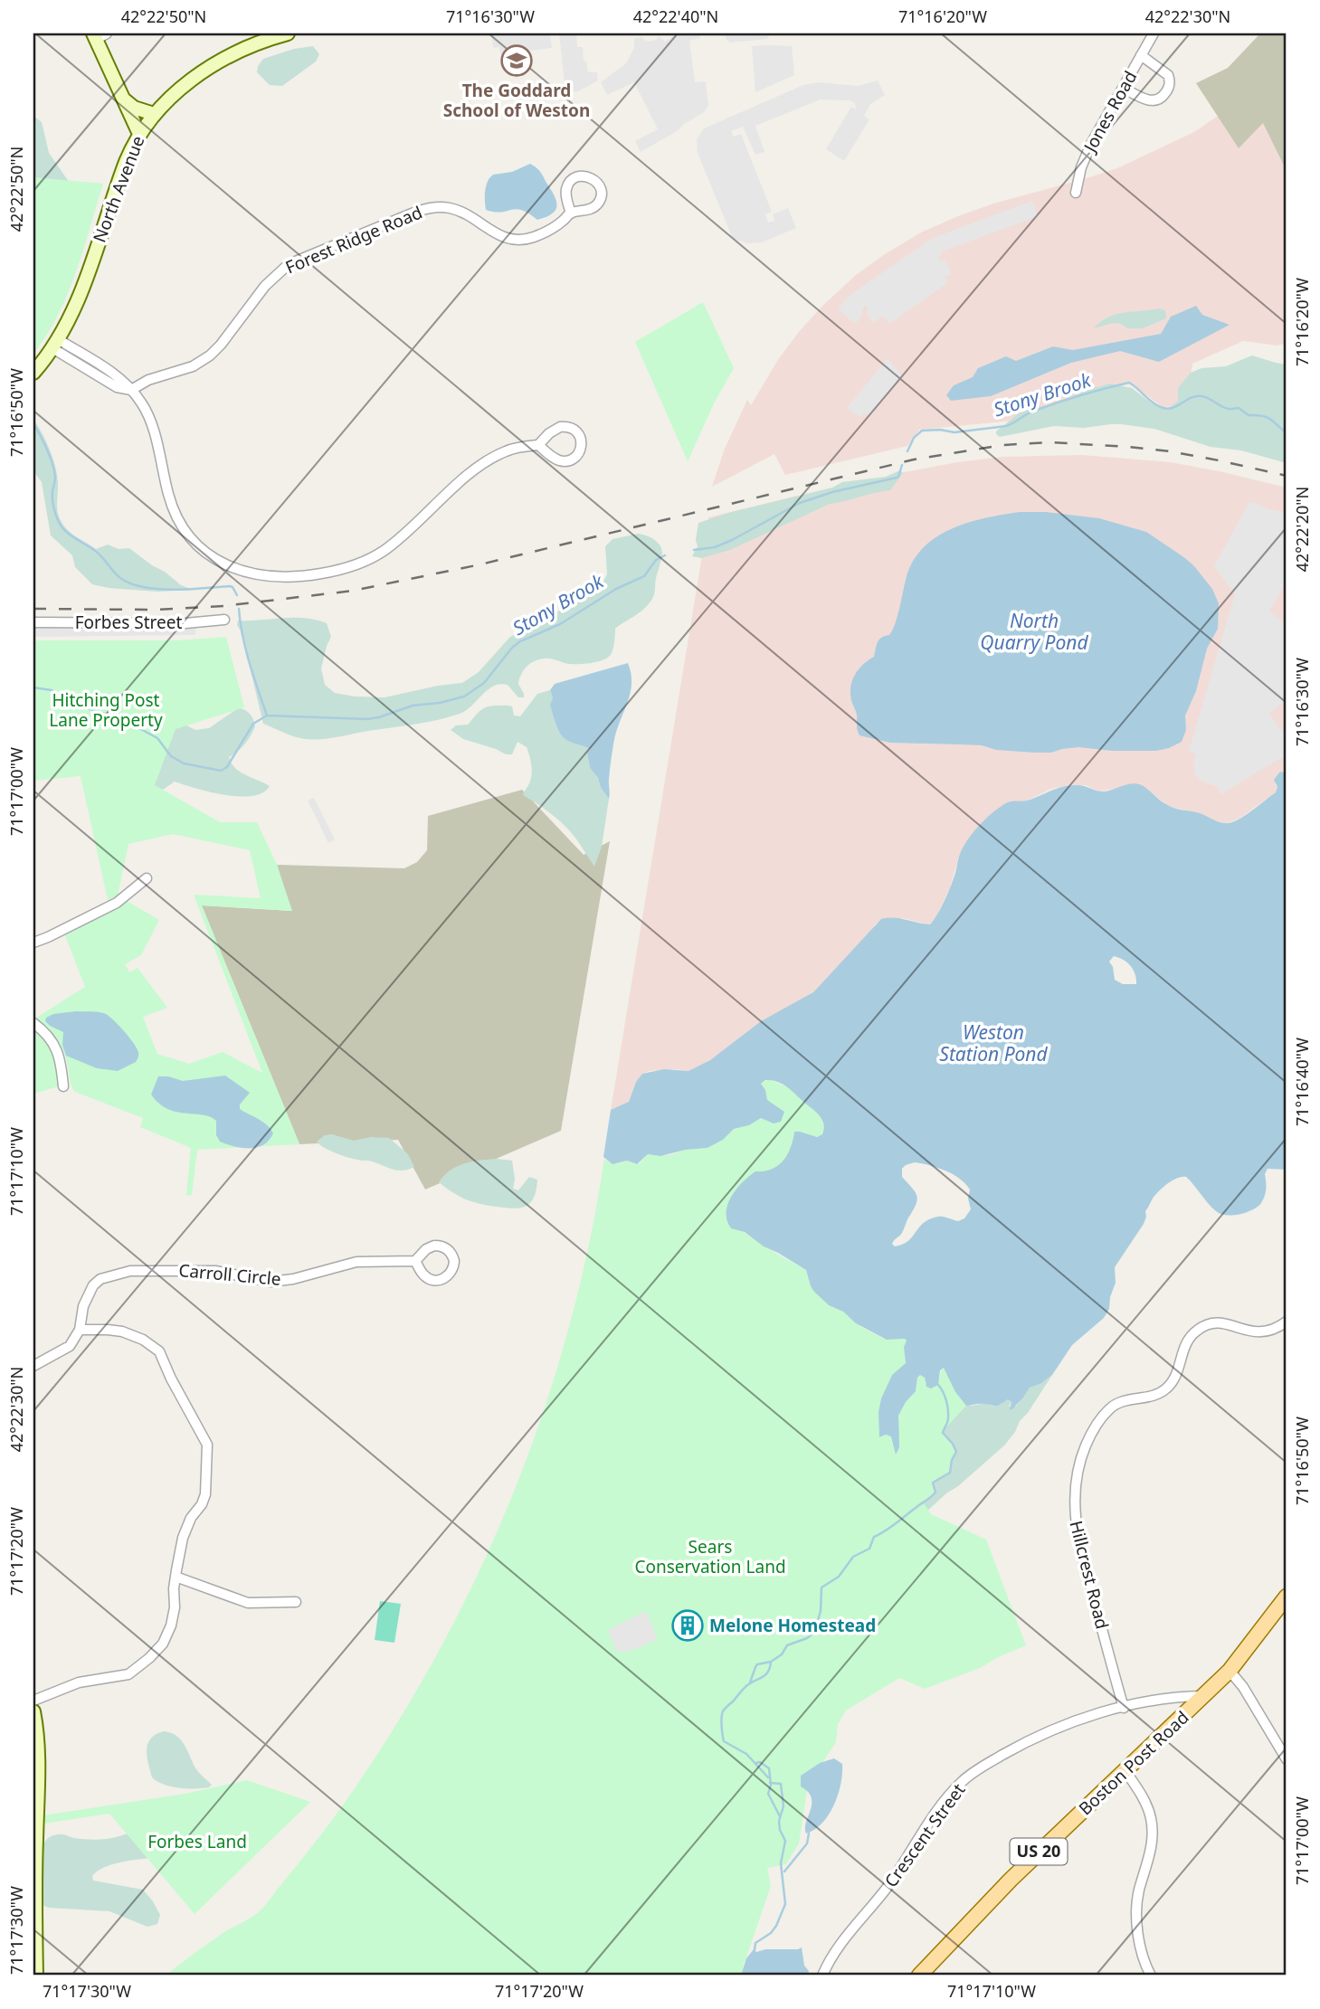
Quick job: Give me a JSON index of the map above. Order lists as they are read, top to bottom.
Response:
{
  "streets": {
    "main road": ["North Avenue", "Boston Post Road", "US 20"],
    "street": [
      "Jones Road",
      "Forest Ridge Road",
      "Forbes Street",
      "Carroll Circle",
      "Hillcrest Road",
      "Crescent Street"
    ]
  },
  "crossings": [
    ["Hillcrest Road", "Crescent Street"],
    ["Boston Post Road", "Crescent Street"]
  ],
  "water": ["Stony Brook", "North Quarry Pond", "Weston Station Pond"],
  "parks": ["Hitching Post Lane Property", "Sears Conservation Land", "Forbes Land"],
  "places": {
    "school or university": ["The Goddard School of Weston"],
    "building": ["Melone Homestead"]
  },
  "coordinates": [
    "42°22'50\"N",
    "71°16'30\"W",
    "42°22'40\"N",
    "71°16'20\"W",
    "42°22'30\"N",
    "71°16'50\"W",
    "42°22'20\"N",
    "71°17'00\"W",
    "71°16'40\"W",
    "71°17'10\"W",
    "71°17'20\"W",
    "71°17'30\"W"
  ]
}
